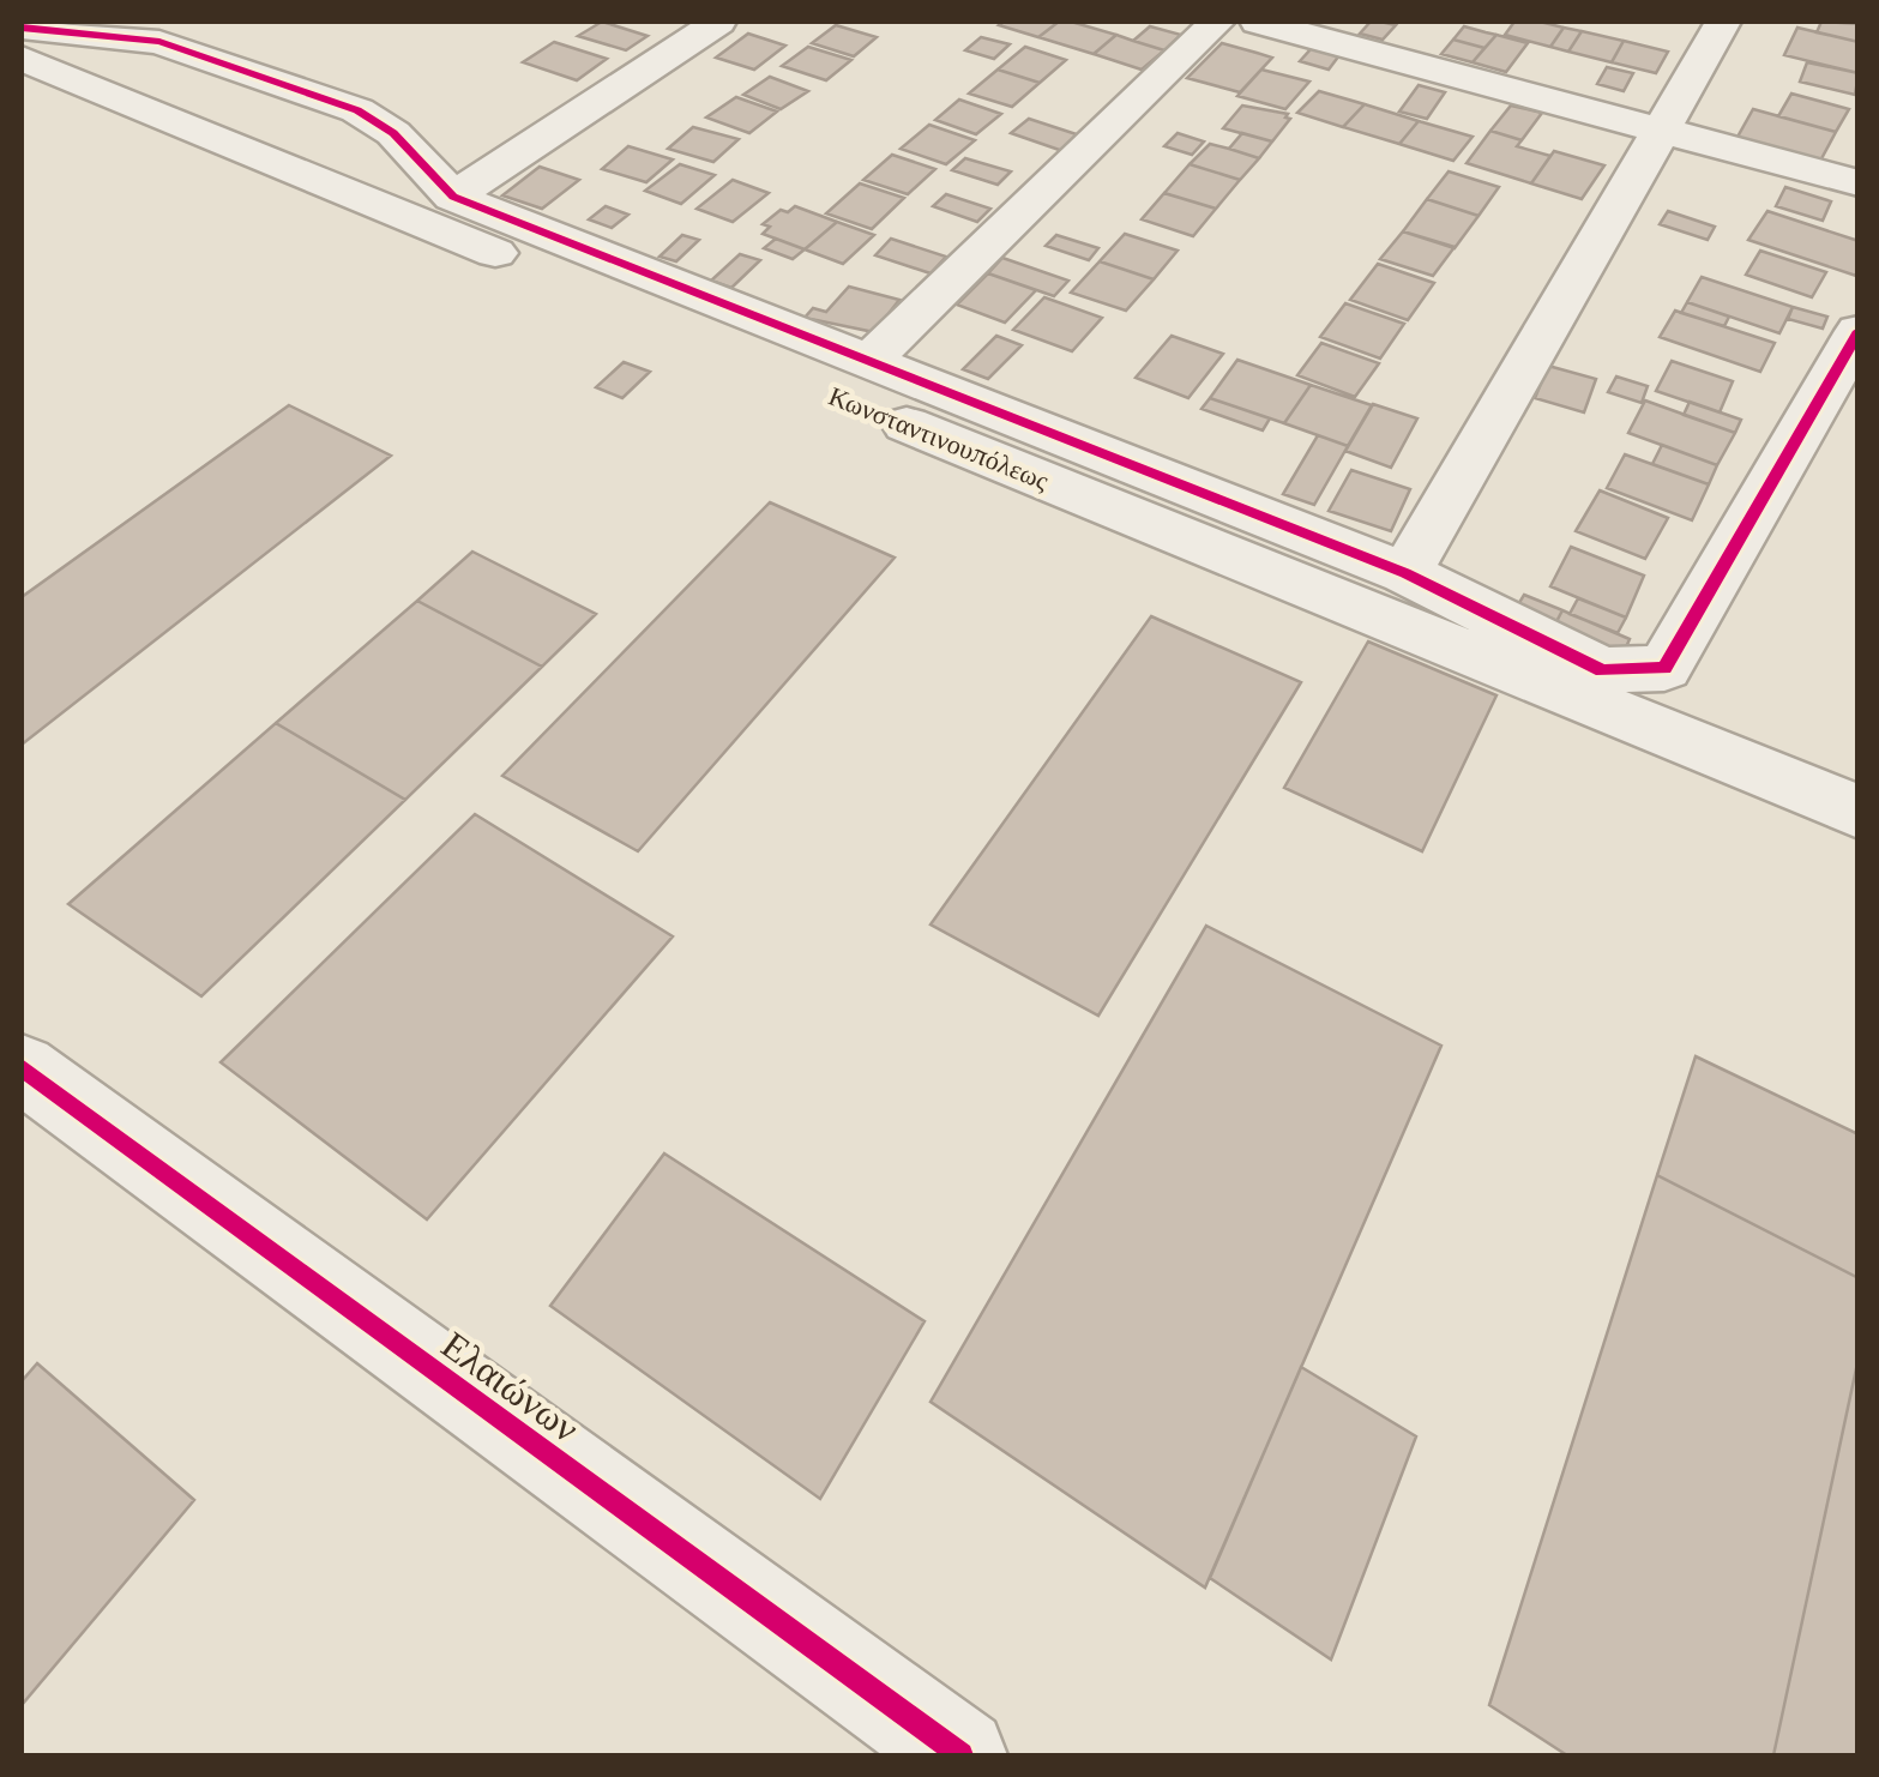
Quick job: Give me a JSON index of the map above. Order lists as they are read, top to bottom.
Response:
{
  "streets": {
    "street": ["Κωνσταντινουπόλεως", "Ελαιώνων"]
  }
}
